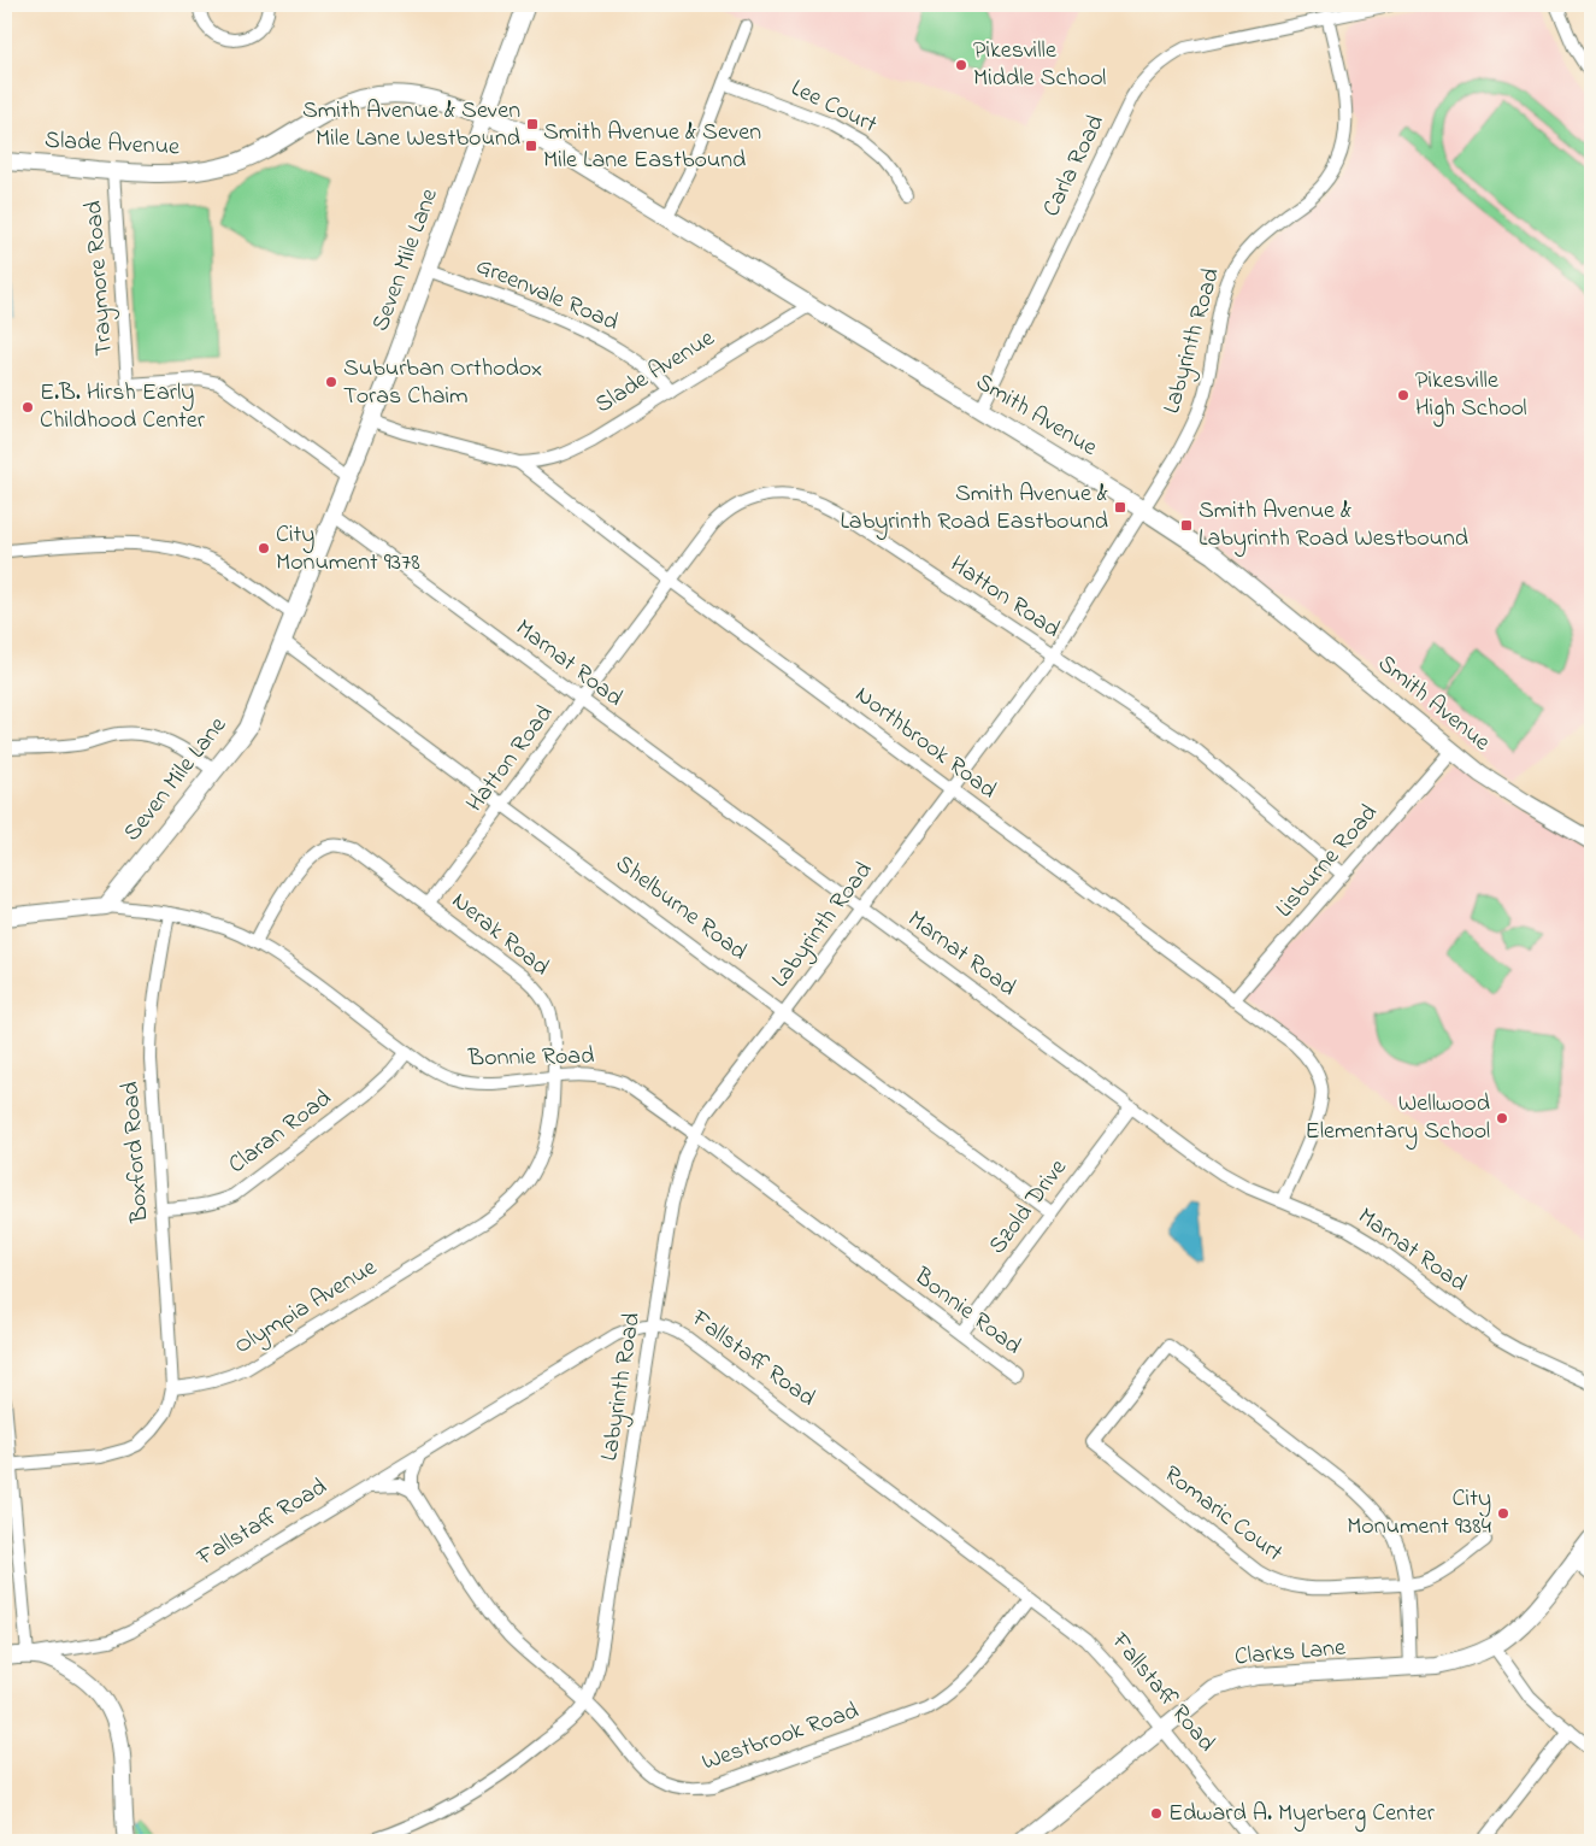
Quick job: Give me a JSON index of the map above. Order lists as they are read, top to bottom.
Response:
{
  "streets": {
    "main road": [
      "Slade Avenue",
      "Seven Mile Lane",
      "Smith Avenue",
      "Fallstaff Road",
      "Clarks Lane"
    ],
    "street": [
      "Lee Court",
      "Carla Road",
      "Traymore Road",
      "Greenvale Road",
      "Labyrinth Road",
      "Hatton Road",
      "Marnat Road",
      "Northbrook Road",
      "Lisburne Road",
      "Shelburne Road",
      "Nerak Road",
      "Bonnie Road",
      "Claran Road",
      "Boxford Road",
      "Szold Drive",
      "Olympia Avenue",
      "Romaric Court",
      "Westbrook Road"
    ]
  },
  "crossings": [
    ["Slade Avenue", "Seven Mile Lane"],
    ["Slade Avenue", "Traymore Road"],
    ["Slade Avenue", "Greenvale Road"],
    ["Slade Avenue", "Smith Avenue"],
    ["Slade Avenue", "Northbrook Road"],
    ["Carla Road", "Labyrinth Road"],
    ["Carla Road", "Smith Avenue"],
    ["Seven Mile Lane", "Traymore Road"],
    ["Seven Mile Lane", "Greenvale Road"],
    ["Seven Mile Lane", "Smith Avenue"],
    ["Seven Mile Lane", "Marnat Road"],
    ["Seven Mile Lane", "Northbrook Road"],
    ["Seven Mile Lane", "Shelburne Road"],
    ["Seven Mile Lane", "Bonnie Road"],
    ["Labyrinth Road", "Smith Avenue"],
    ["Labyrinth Road", "Hatton Road"],
    ["Labyrinth Road", "Marnat Road"],
    ["Labyrinth Road", "Northbrook Road"],
    ["Labyrinth Road", "Shelburne Road"],
    ["Labyrinth Road", "Bonnie Road"],
    ["Labyrinth Road", "Fallstaff Road"],
    ["Labyrinth Road", "Westbrook Road"],
    ["Smith Avenue", "Lisburne Road"],
    ["Hatton Road", "Marnat Road"],
    ["Hatton Road", "Northbrook Road"],
    ["Hatton Road", "Lisburne Road"],
    ["Hatton Road", "Shelburne Road"],
    ["Hatton Road", "Nerak Road"],
    ["Marnat Road", "Northbrook Road"],
    ["Marnat Road", "Szold Drive"],
    ["Northbrook Road", "Lisburne Road"],
    ["Shelburne Road", "Szold Drive"],
    ["Nerak Road", "Bonnie Road"],
    ["Nerak Road", "Olympia Avenue"],
    ["Bonnie Road", "Claran Road"],
    ["Bonnie Road", "Boxford Road"],
    ["Bonnie Road", "Szold Drive"],
    ["Bonnie Road", "Olympia Avenue"],
    ["Claran Road", "Boxford Road"],
    ["Boxford Road", "Olympia Avenue"],
    ["Fallstaff Road", "Clarks Lane"],
    ["Fallstaff Road", "Westbrook Road"]
  ],
  "places": {
    "other": [
      "Pikesville Middle School",
      "Suburban Orthodox Toras Chaim",
      "Pikesville High School",
      "E.B. Hirsh Early Childhood Center",
      "City Monument 9378",
      "Wellwood Elementary School",
      "City Monument 9384",
      "Edward A. Myerberg Center"
    ],
    "transit": [
      "Smith Avenue & Seven Mile Lane Westbound",
      "Smith Avenue & Seven Mile Lane Eastbound",
      "Smith Avenue & Labyrinth Road Eastbound",
      "Smith Avenue & Labyrinth Road Westbound"
    ]
  }
}
